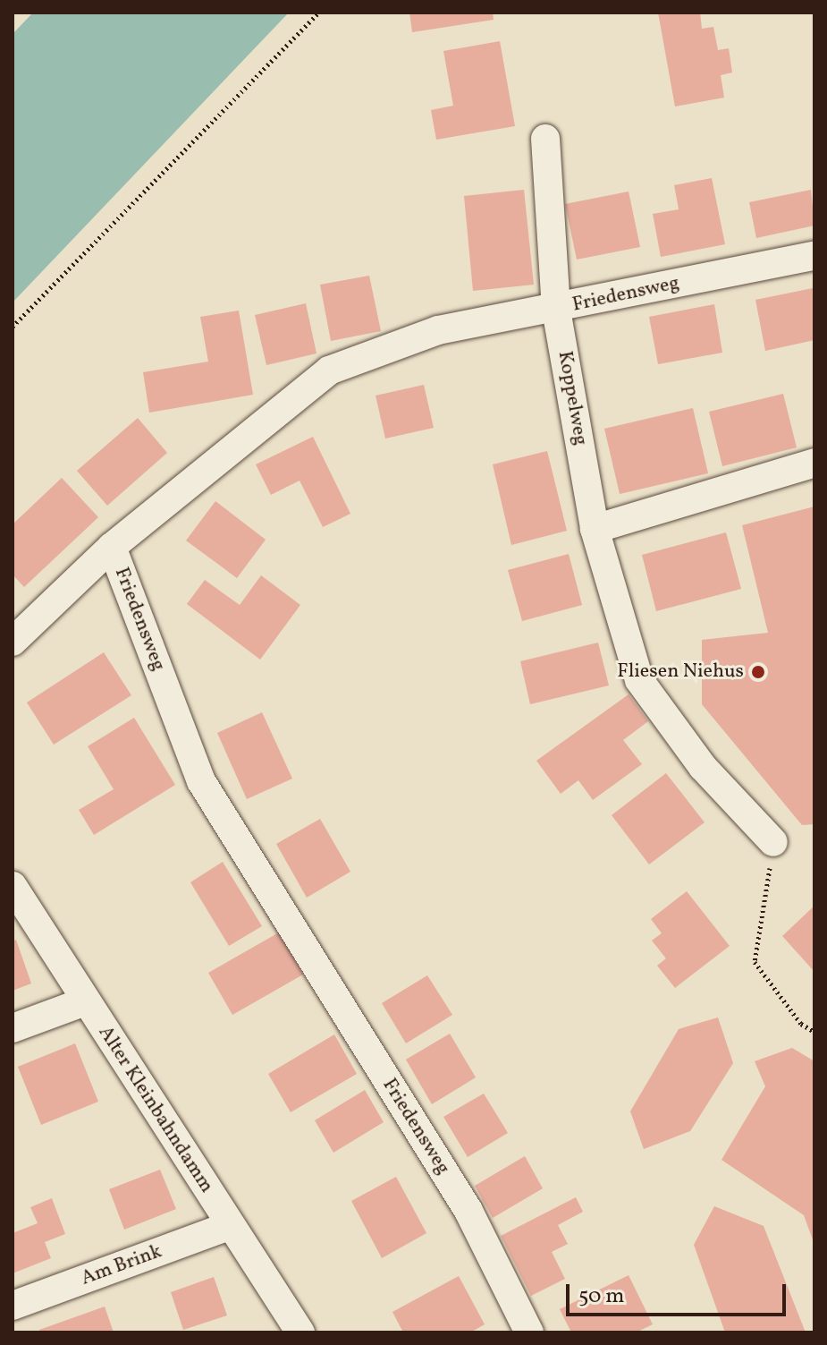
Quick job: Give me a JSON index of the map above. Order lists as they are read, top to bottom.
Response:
{
  "streets": {
    "street": [
      "Friedensweg",
      "Koppelweg",
      "Alter Kleinbahndamm",
      "Am Brink"
    ]
  },
  "crossings": [
    ["Friedensweg", "Koppelweg"],
    ["Alter Kleinbahndamm", "Am Brink"]
  ],
  "places": ["Fliesen Niehus"],
  "scale_bar": "50 m"
}
